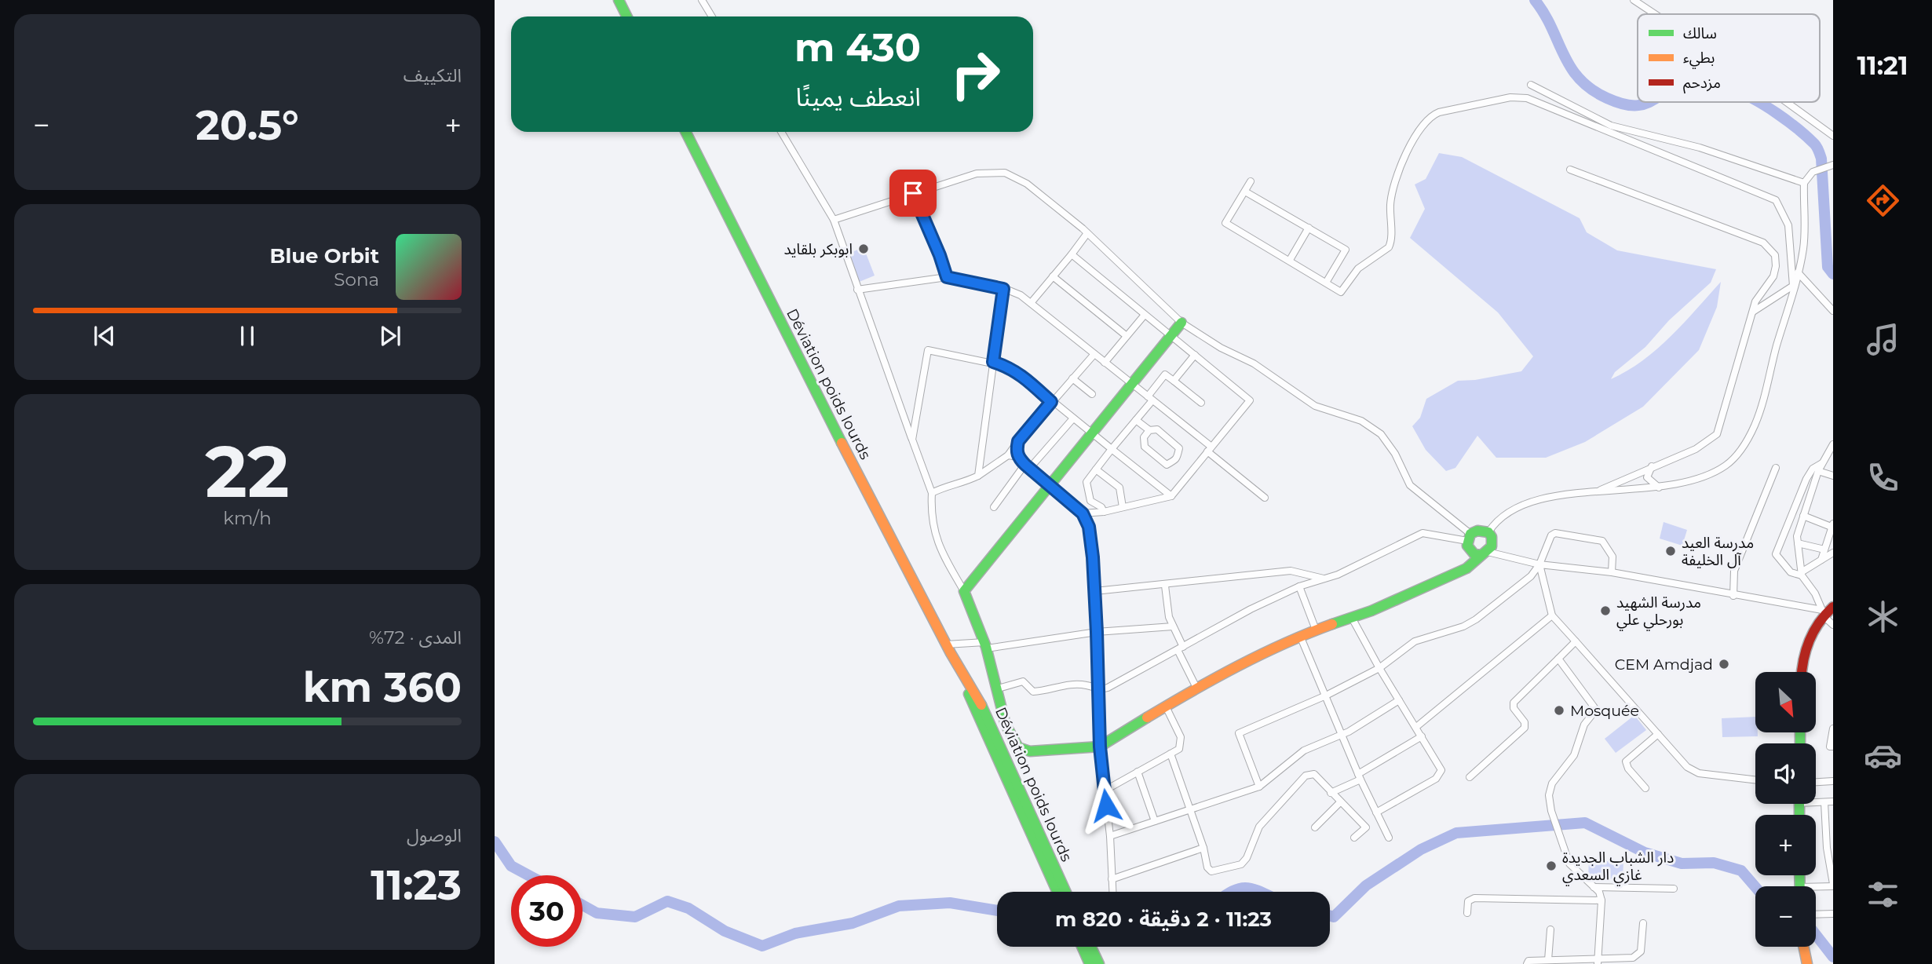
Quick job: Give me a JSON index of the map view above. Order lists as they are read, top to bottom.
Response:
{
  "streets": {
    "main road": ["Déviation poids lourds"]
  },
  "places": [
    "ابوبكر بلقايد",
    "مدرسة العيد آل الخليفة",
    "مدرسة الشهيد بورحلي علي",
    "CEM Amdjad",
    "Mosquée",
    "دار الشباب الجديدة غازي السعدي"
  ],
  "legend": ["سالك", "بطيء", "مزدحم"],
  "north": "bottom right",
  "page": {
    "tabs": "11:21",
    "tile": [
      "التكييف",
      ["22", "km/h"],
      ["المدى · 72%", "360 km"],
      ["الوصول", "11:23"]
    ],
    "turn": ["430 m", "انعطف يمينًا"],
    "heat": ["−", "20.5°", "+"],
    "song": ["Blue Orbit", "Sona"],
    "map_buttons": ["+", "−"],
    "limit": "30",
    "trip": "11:23 · 2 دقيقة · 820 m"
  }
}
